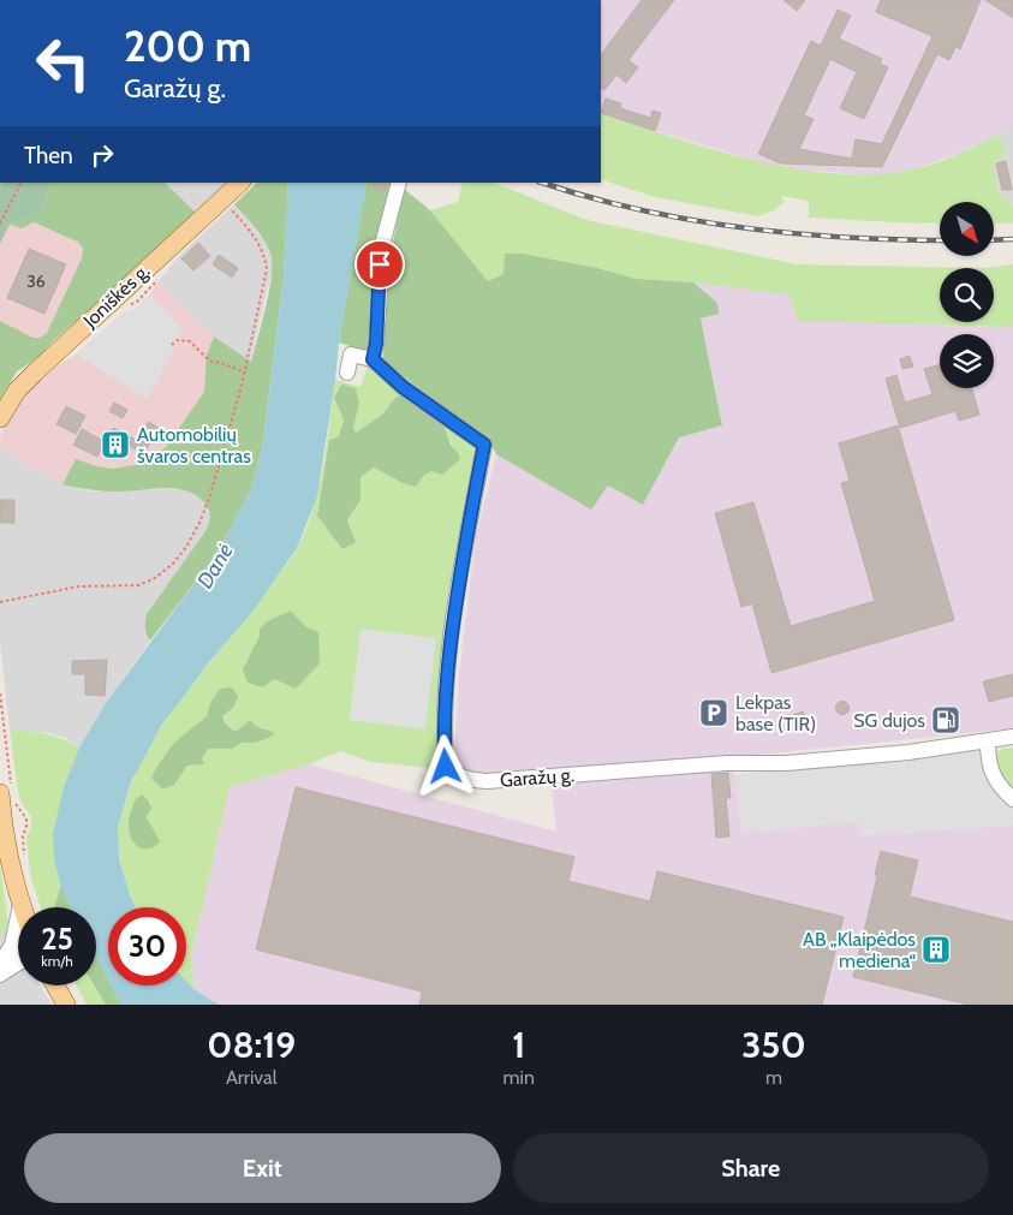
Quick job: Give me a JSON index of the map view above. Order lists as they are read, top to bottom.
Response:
{
  "streets": {
    "main road": ["Joniškės g."],
    "street": ["Garažų g."]
  },
  "water": ["Danė"],
  "places": {
    "building": ["Automobilių švaros centras", "AB „Klaipėdos mediena“"],
    "parking": ["Lekpas base (TIR)"],
    "fuel station": ["SG dujos"]
  },
  "house_numbers": ["36"],
  "north": "bottom right",
  "page": {
    "turn": ["200 m", "Garažų g."],
    "then": "Then",
    "speed": "25 km/h",
    "limit": "30",
    "eta": [
      "08:19",
      "Arrival",
      "1",
      "min",
      "350",
      "m"
    ],
    "buttons": ["Exit", "Share"]
  }
}
